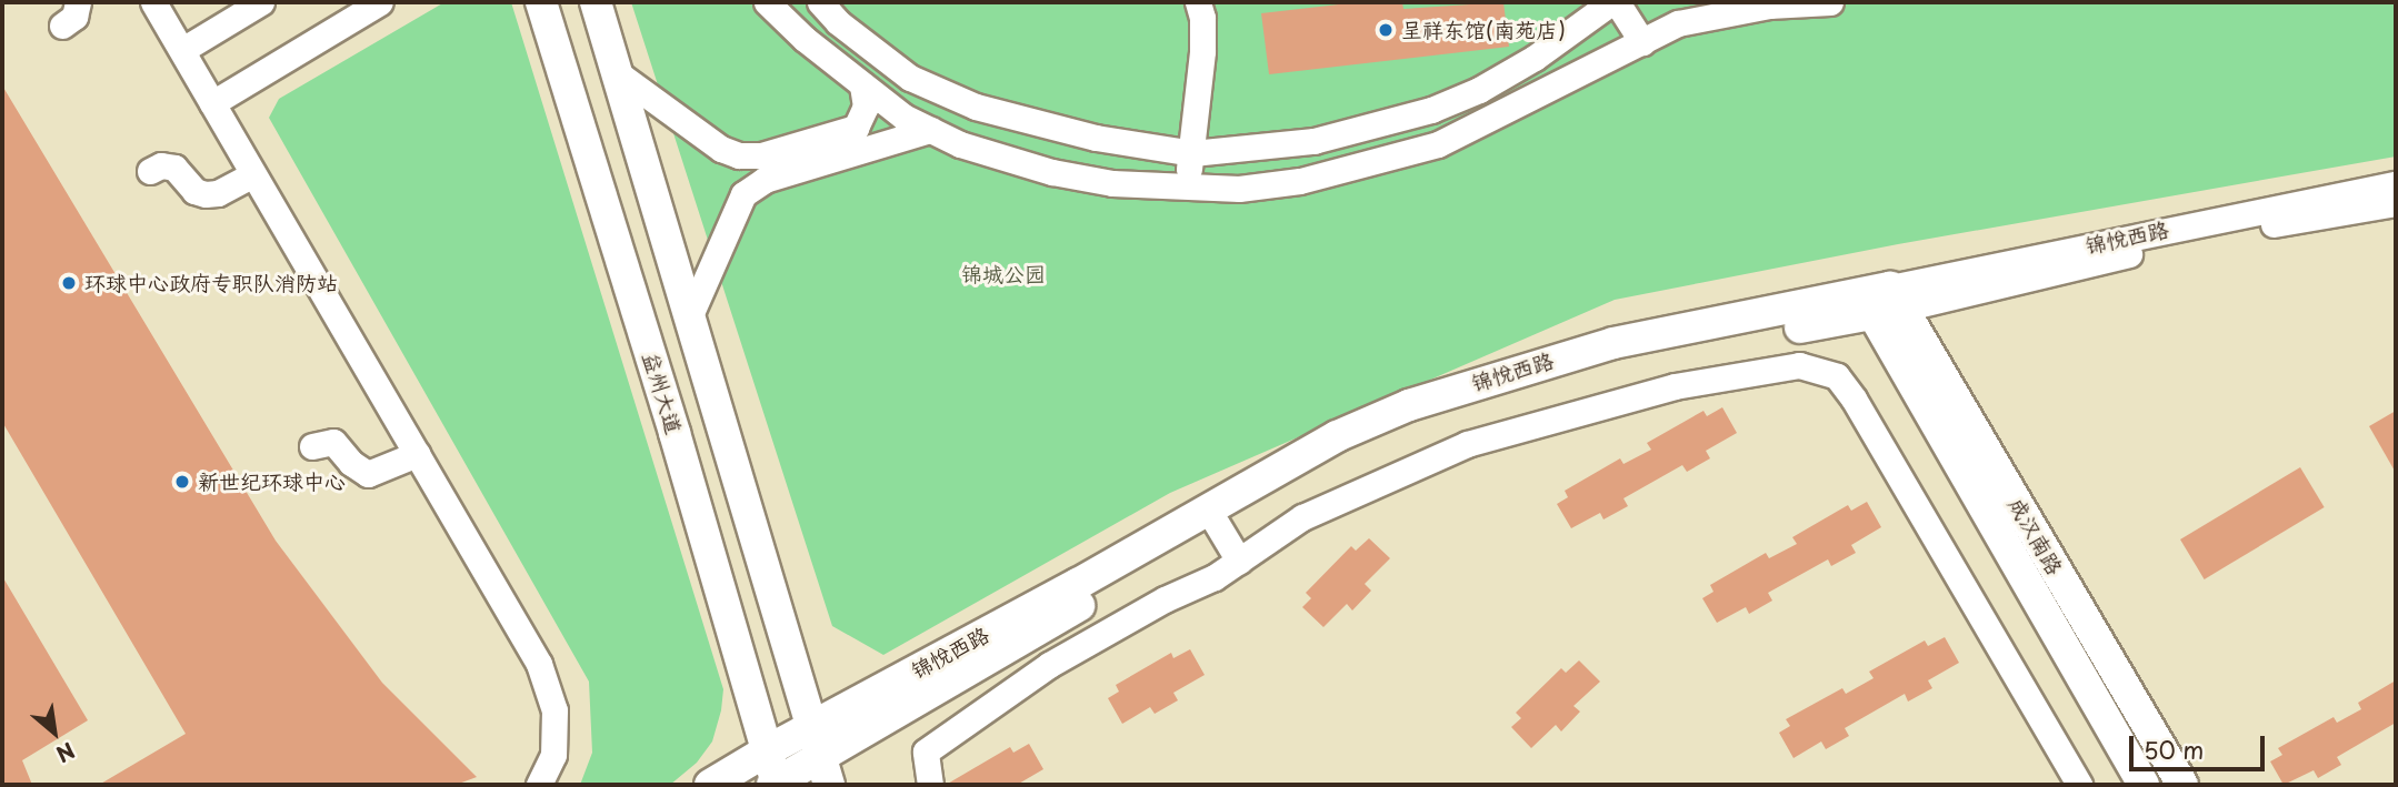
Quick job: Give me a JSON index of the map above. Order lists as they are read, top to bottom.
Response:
{
  "streets": {
    "main road": ["锦悦西路", "益州大道", "成汉南路"]
  },
  "crossings": [
    ["锦悦西路", "益州大道"],
    ["锦悦西路", "成汉南路"]
  ],
  "parks": ["锦城公园"],
  "places": ["呈祥东馆(南苑店)", "环球中心政府专职队消防站", "新世纪环球中心"],
  "scale_bar": "50 m",
  "north": "bottom right"
}
